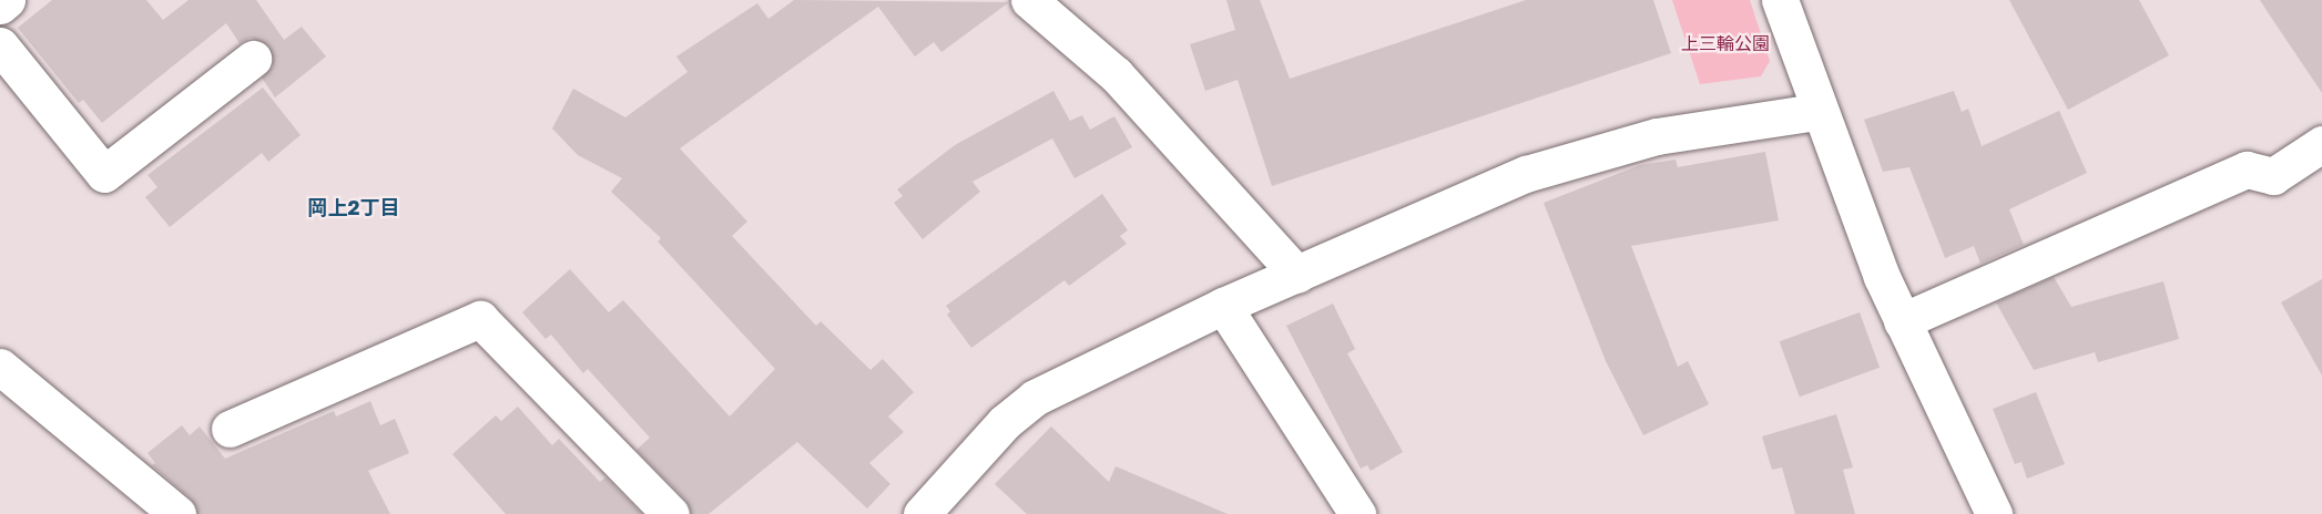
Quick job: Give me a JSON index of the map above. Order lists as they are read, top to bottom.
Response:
{
  "districts": ["岡上2丁目"],
  "parks": ["上三輪公園"]
}
